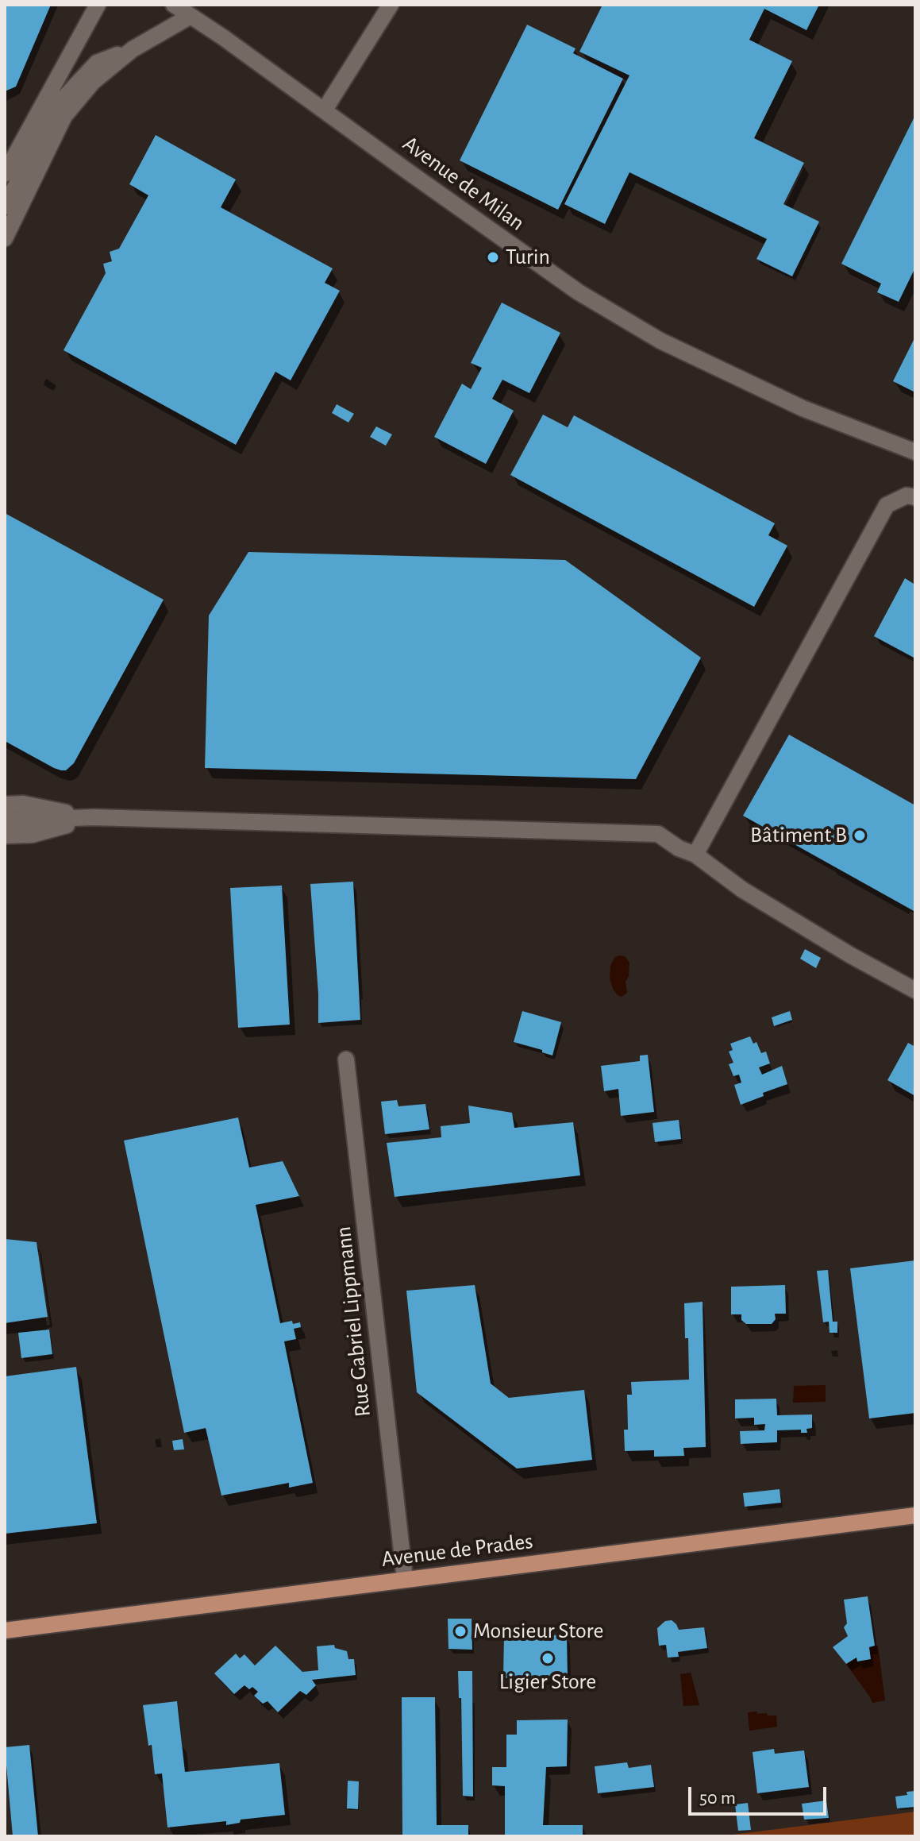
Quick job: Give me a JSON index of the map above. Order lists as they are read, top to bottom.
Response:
{
  "streets": {
    "main road": ["Avenue de Prades"],
    "street": ["Avenue de Milan", "Rue Gabriel Lippmann"]
  },
  "crossings": [
    ["Rue Gabriel Lippmann", "Avenue de Prades"]
  ],
  "places": [
    "Turin",
    "Bâtiment B",
    "Monsieur Store",
    "Ligier Store"
  ],
  "scale_bar": "50 m"
}
